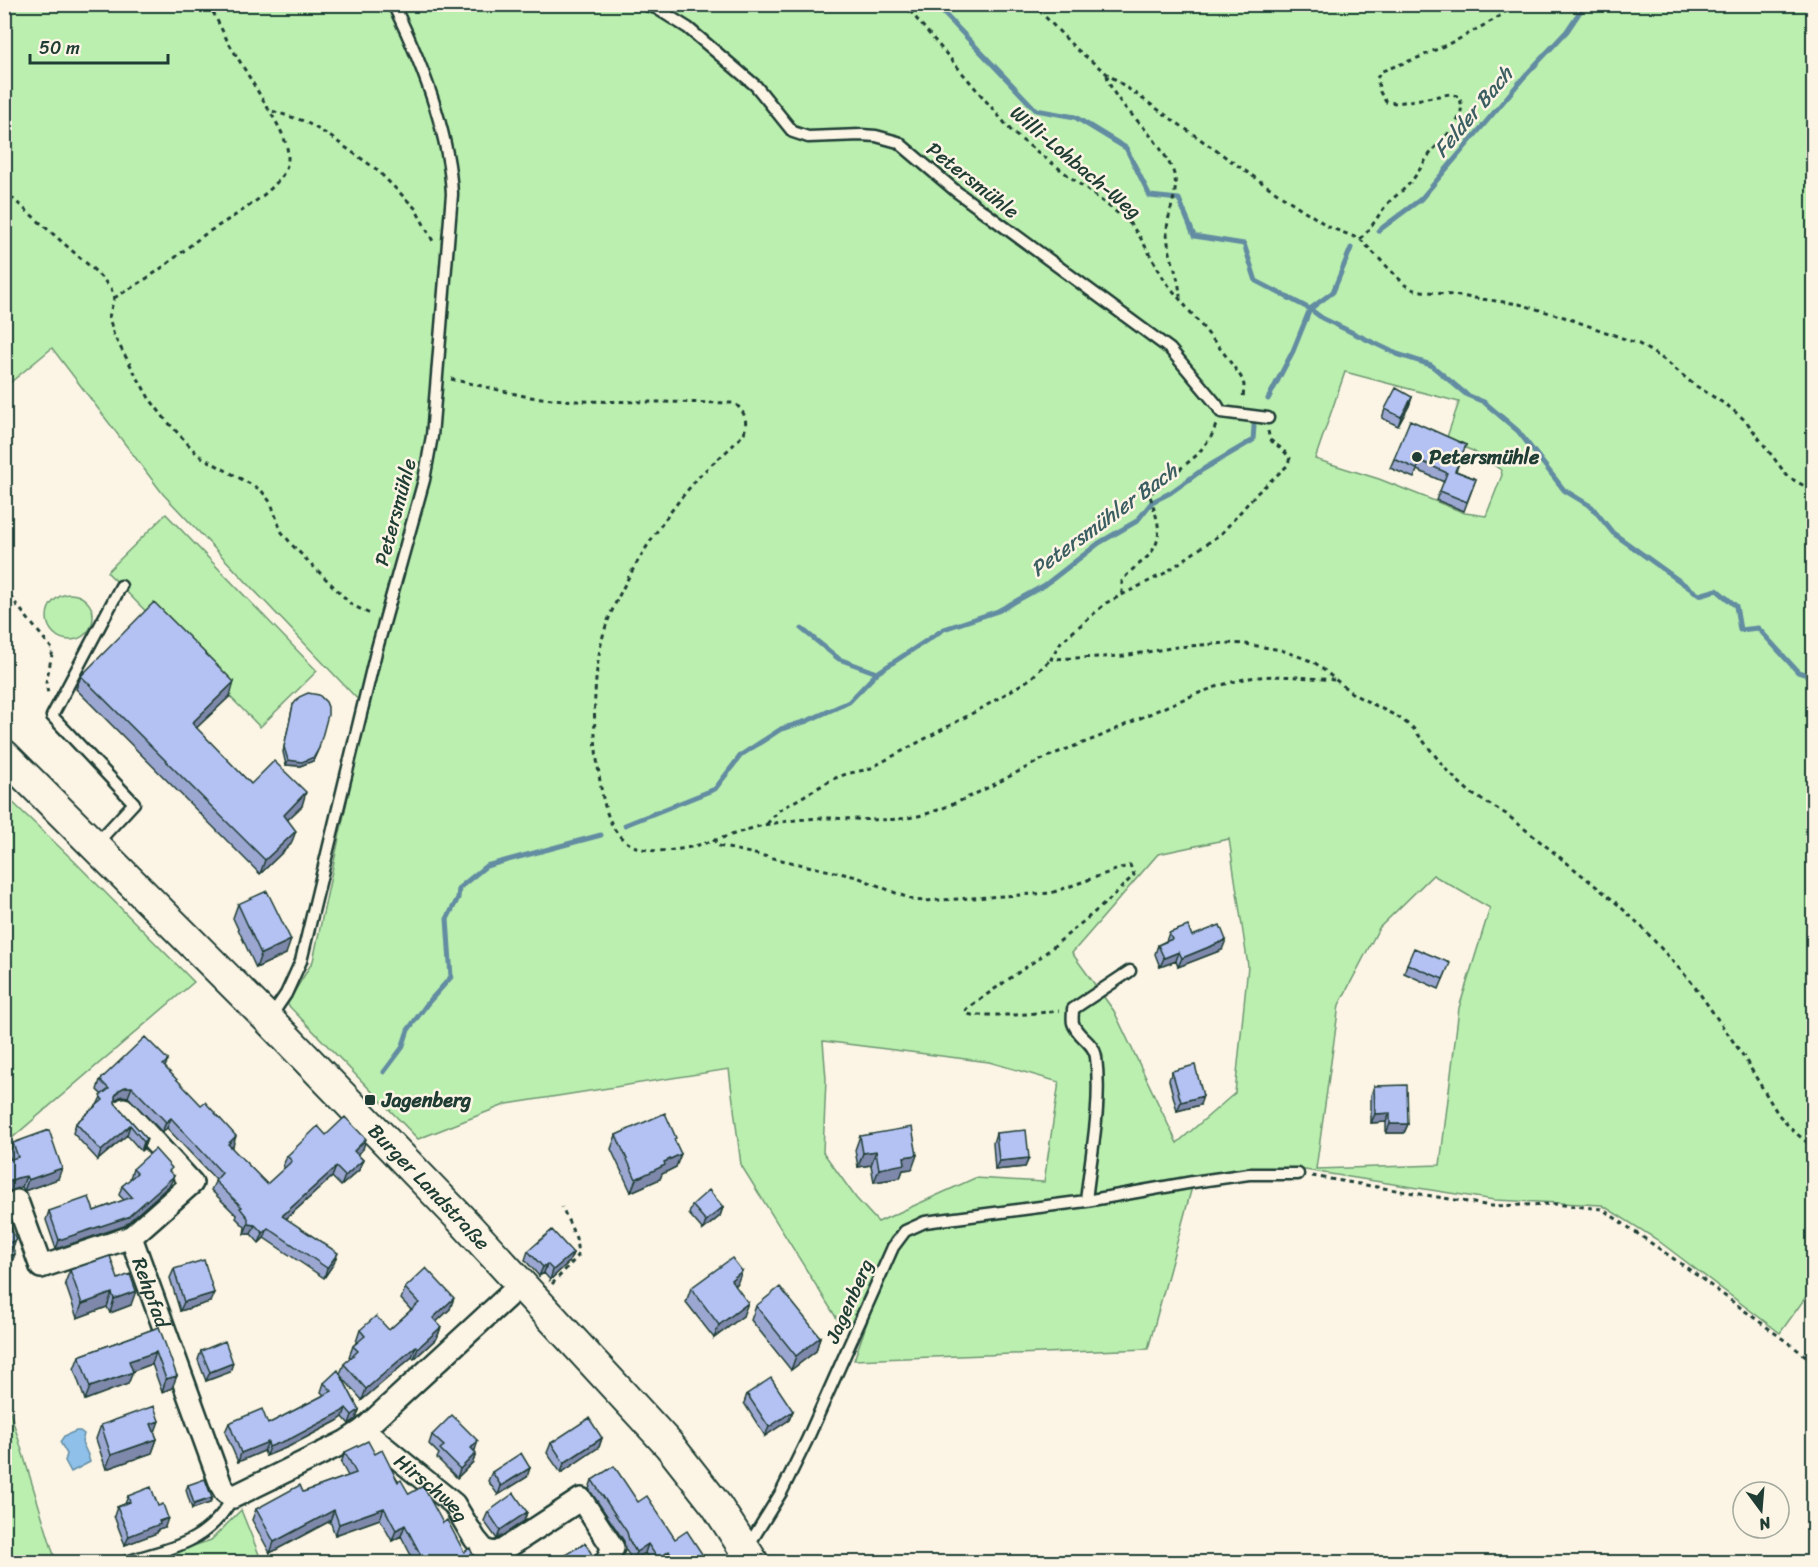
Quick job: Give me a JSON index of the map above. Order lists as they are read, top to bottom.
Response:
{
  "streets": {
    "main road": ["Burger Landstraße"],
    "street": ["Rehpfad", "Hirschweg"],
    "lane": ["Petersmühle", "Jagenberg"],
    "path": ["Willi-Lohbach-Weg"]
  },
  "crossings": [
    ["Petersmühle", "Burger Landstraße"],
    ["Burger Landstraße", "Jagenberg"]
  ],
  "water": ["Felder Bach", "Petersmühler Bach"],
  "places": {
    "other": ["Petersmühle"],
    "transit": ["Jagenberg"]
  },
  "scale_bar": "50 m",
  "north": "bottom"
}
